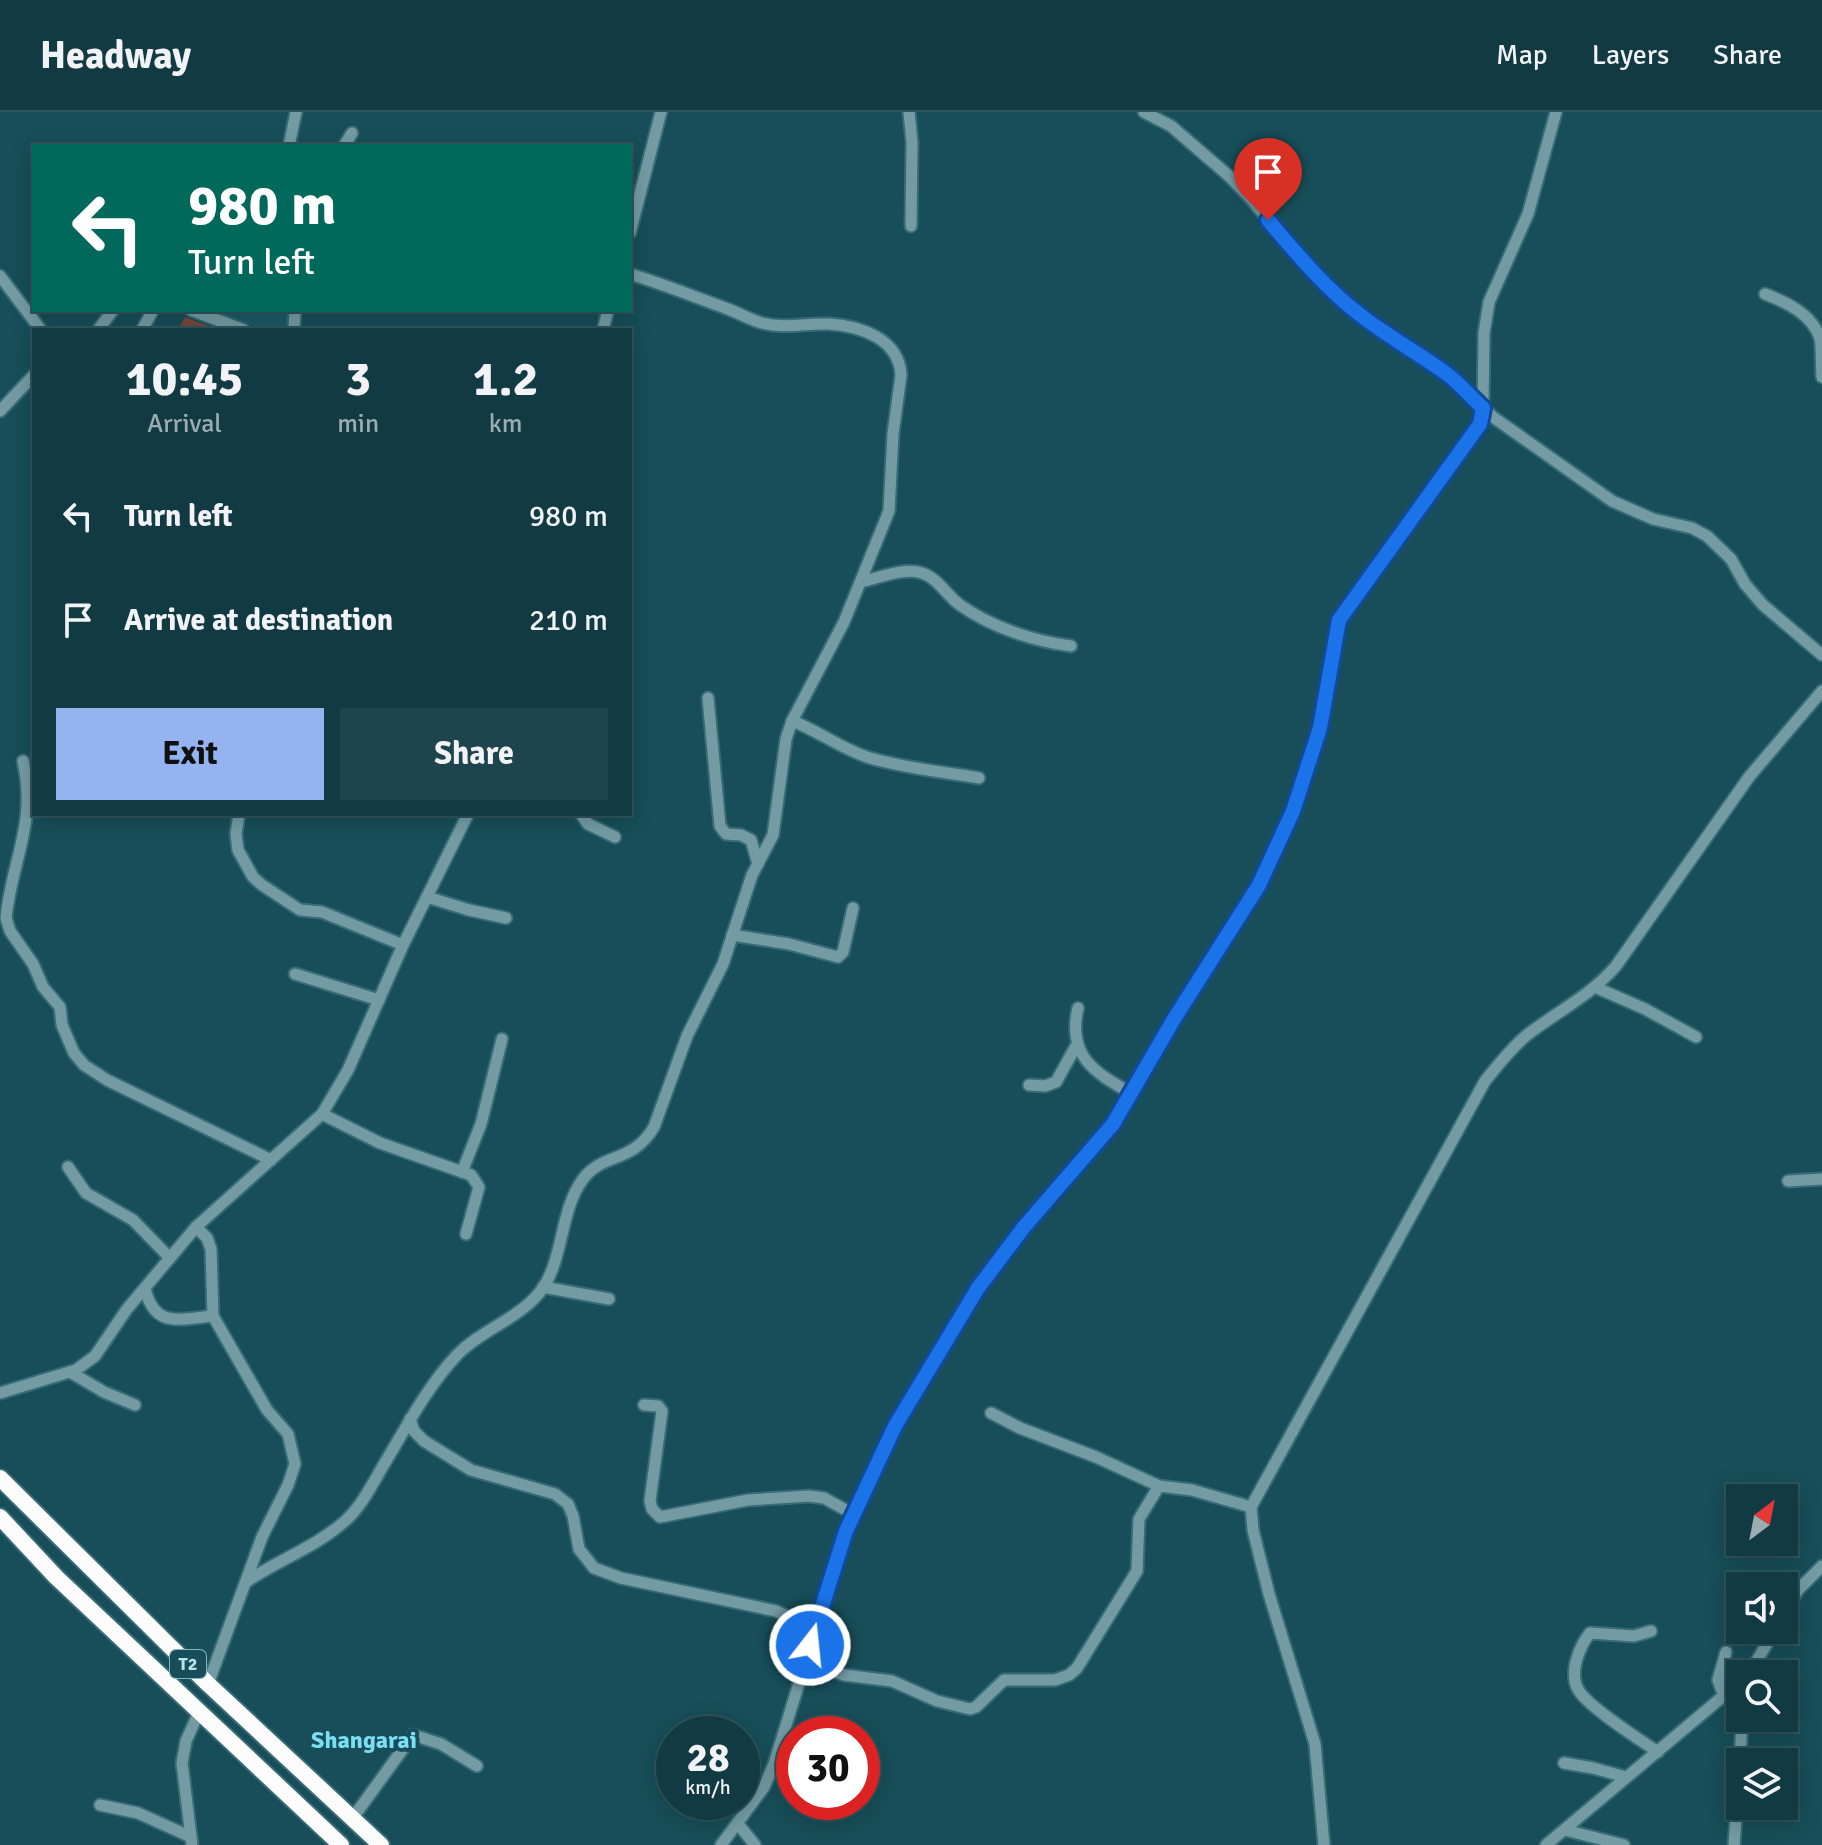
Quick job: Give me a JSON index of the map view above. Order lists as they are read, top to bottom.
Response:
{
  "streets": {
    "highway": ["T2"]
  },
  "districts": ["Shangarai"],
  "north": "top right",
  "page": {
    "header": "Headway",
    "nav": ["Map", "Layers", "Share"],
    "turn": ["980 m", "Turn left"],
    "eta": [
      "10:45",
      "Arrival",
      "3",
      "min",
      "1.2",
      "km"
    ],
    "list": [
      {
        "name": "Turn left",
        "value": "980 m"
      },
      {
        "name": "Arrive at destination",
        "value": "210 m"
      }
    ],
    "buttons": ["Exit", "Share"],
    "speed": "28 km/h",
    "limit": "30"
  }
}
